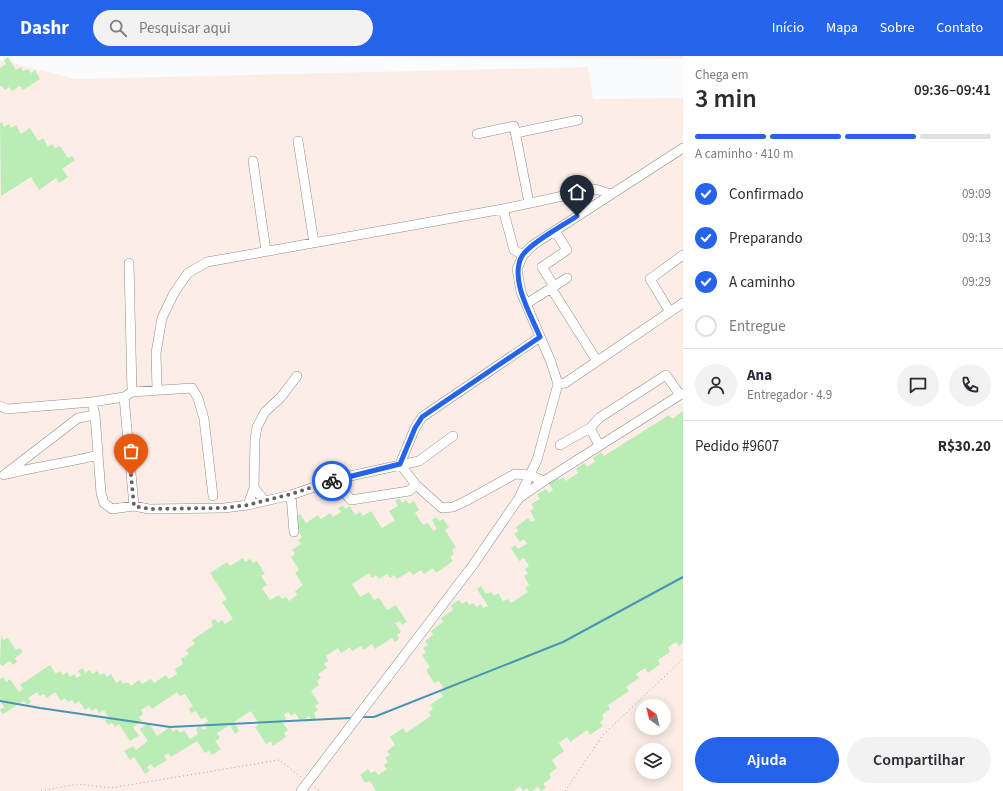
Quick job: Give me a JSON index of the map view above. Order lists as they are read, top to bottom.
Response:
{
  "north": "top left",
  "page": {
    "header": "Dashr",
    "search": "Pesquisar aqui",
    "nav": [
      "Início",
      "Mapa",
      "Sobre",
      "Contato"
    ],
    "heading": ["3 min", "Chega em", "09:36–09:41"],
    "panel": [
      "Ana",
      "Entregador · 4.9",
      "Pedido #9607",
      "R$30.20"
    ],
    "bar": "A caminho · 410 m",
    "list": [
      ["Confirmado", "09:09"],
      ["Preparando", "09:13"],
      ["A caminho", "09:29"],
      "Entregue"
    ],
    "buttons": ["Ajuda", "Compartilhar"]
  }
}
